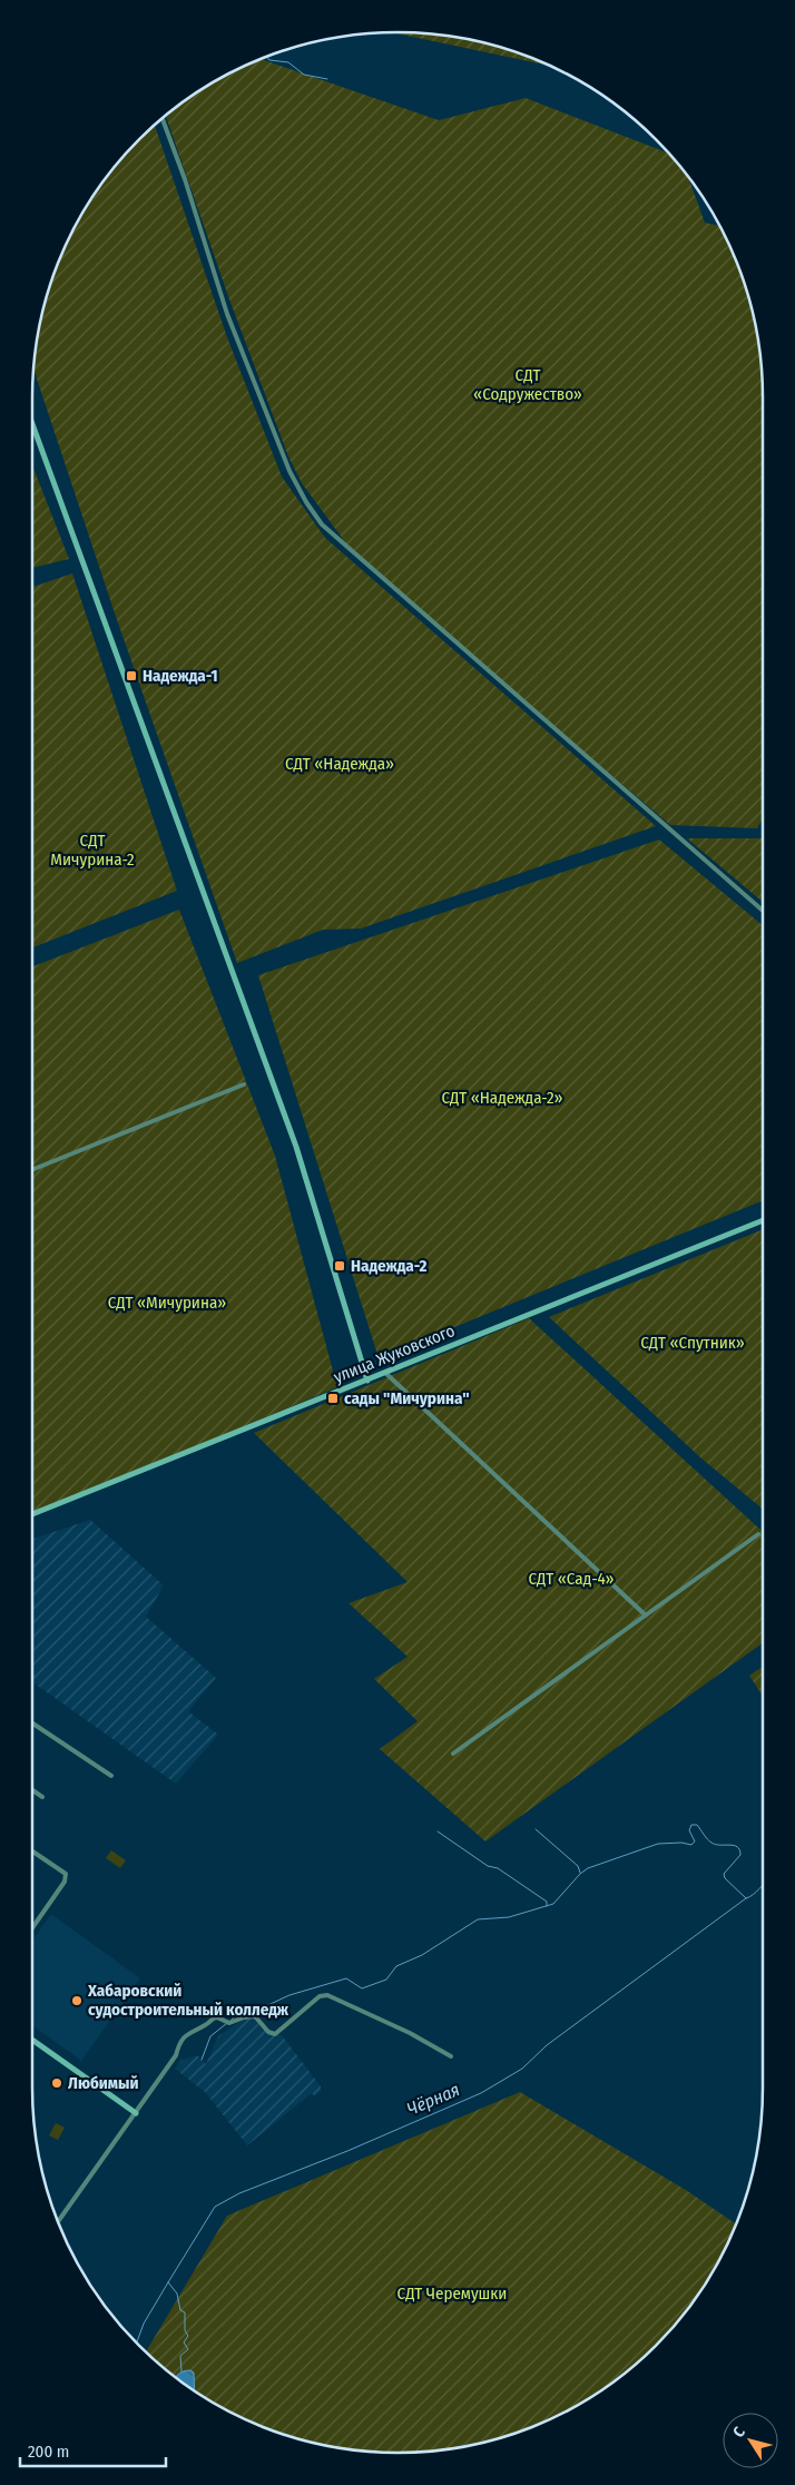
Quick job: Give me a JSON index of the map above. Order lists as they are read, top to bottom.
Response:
{
  "streets": {
    "street": ["улица Жуковского"]
  },
  "water": ["Чёрная"],
  "parks": [
    "СДТ «Содружество»",
    "СДТ «Надежда»",
    "СДТ Мичурина-2",
    "СДТ «Надежда-2»",
    "СДТ «Мичурина»",
    "СДТ «Спутник»",
    "СДТ «Сад-4»",
    "СДТ Черемушки"
  ],
  "places": {
    "transit": ["Надежда-1", "Надежда-2", "сады \"Мичурина\""],
    "other": ["Хабаровский судостроительный колледж", "Любимый"]
  },
  "scale_bar": "200 m",
  "north": "top left"
}
